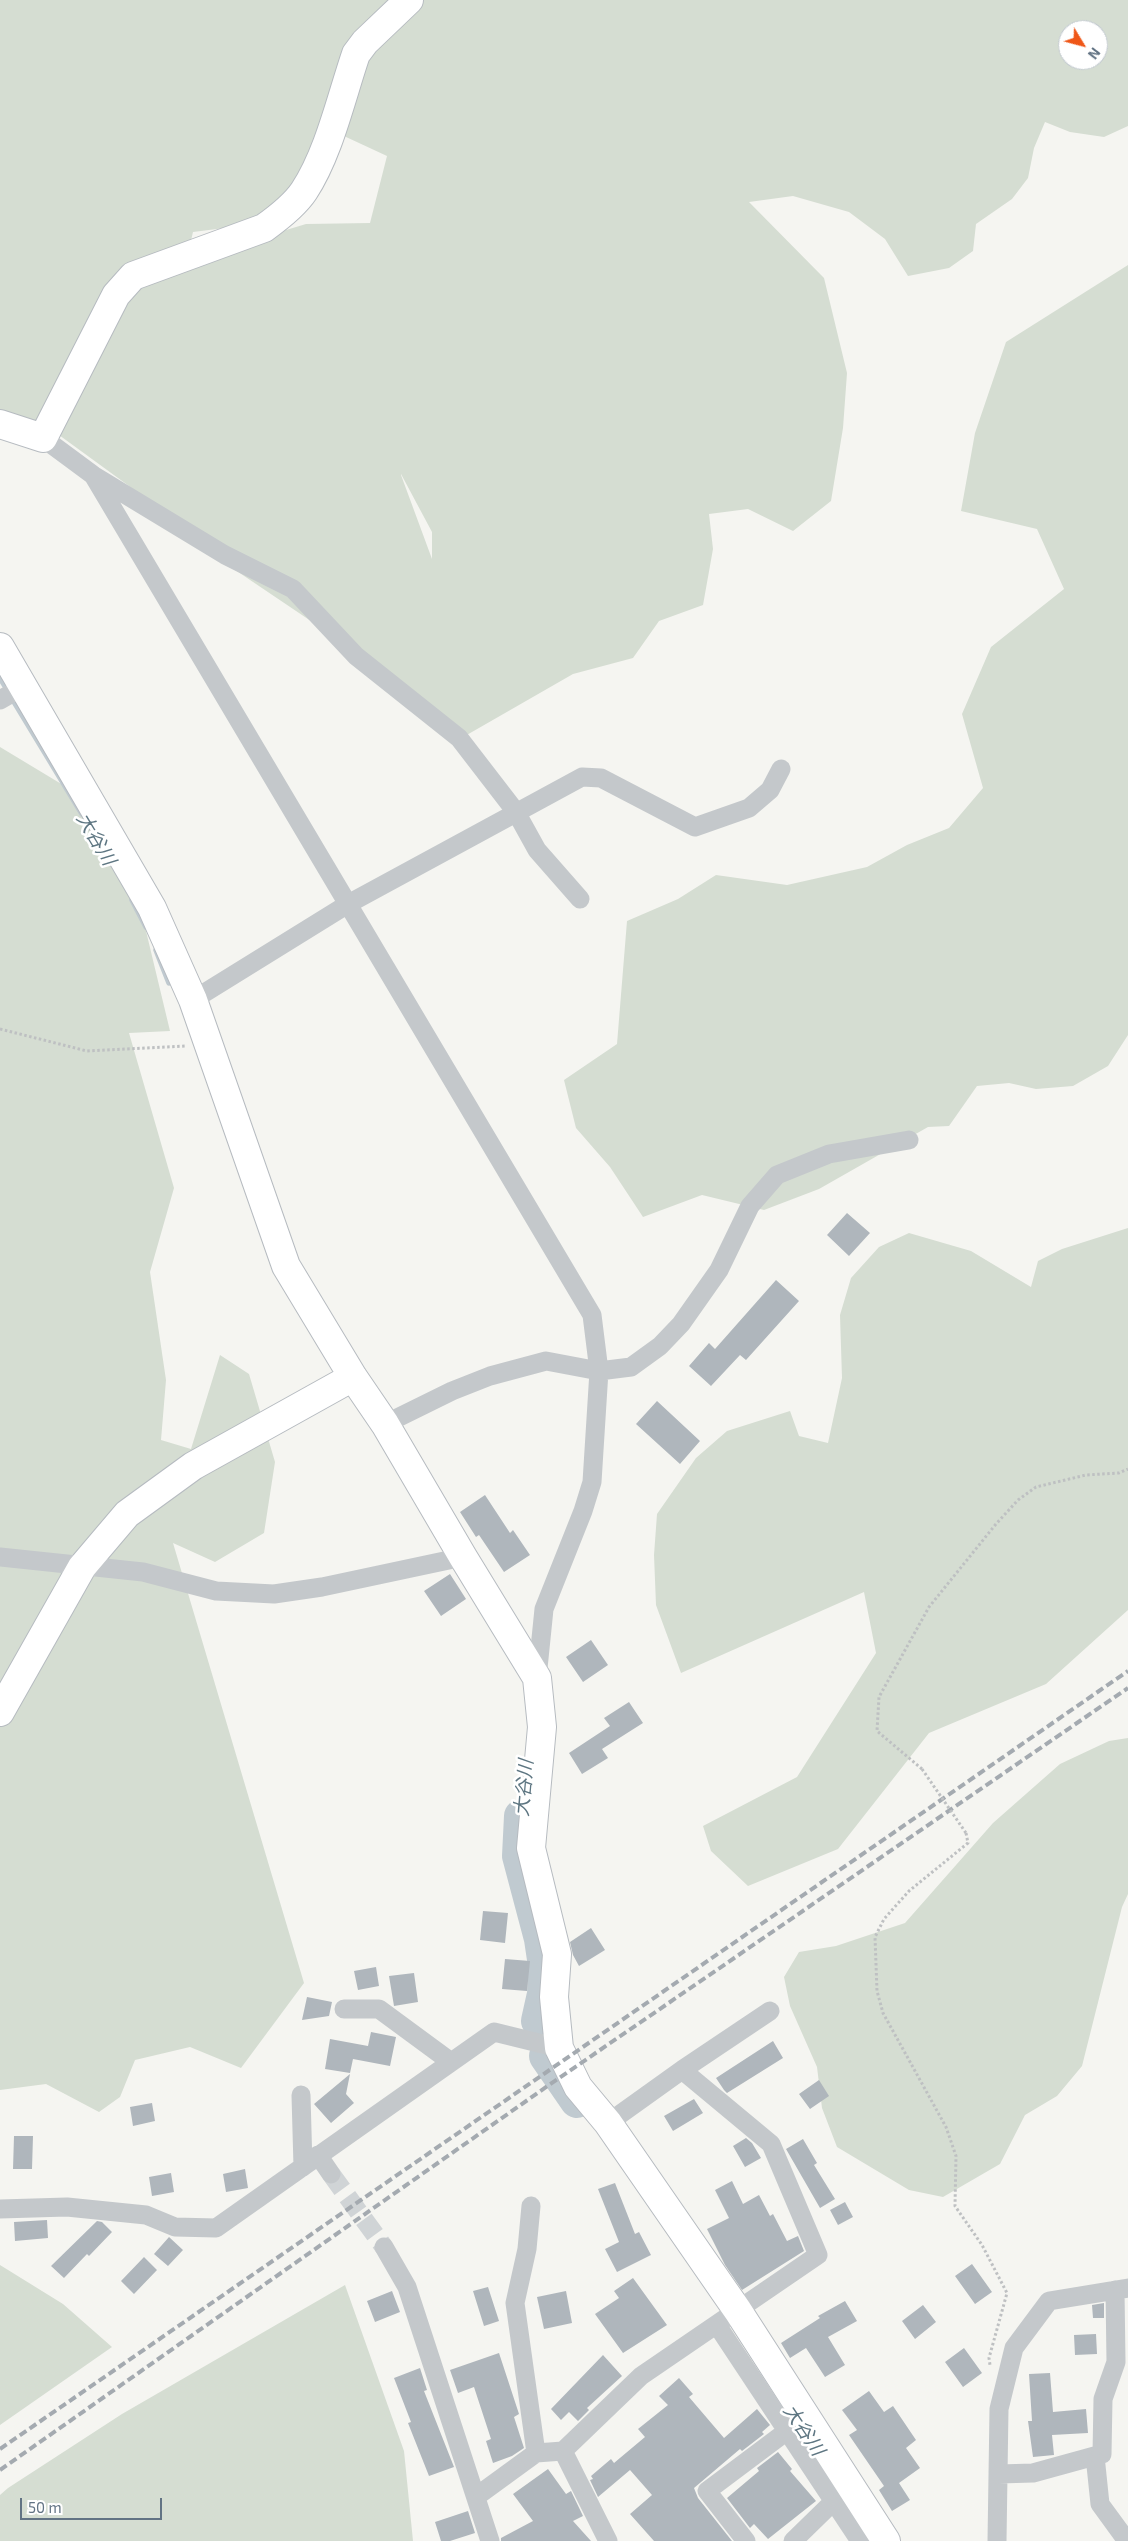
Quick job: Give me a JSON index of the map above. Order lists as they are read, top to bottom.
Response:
{
  "water": ["大谷川"],
  "scale_bar": "50 m",
  "north": "bottom right"
}
